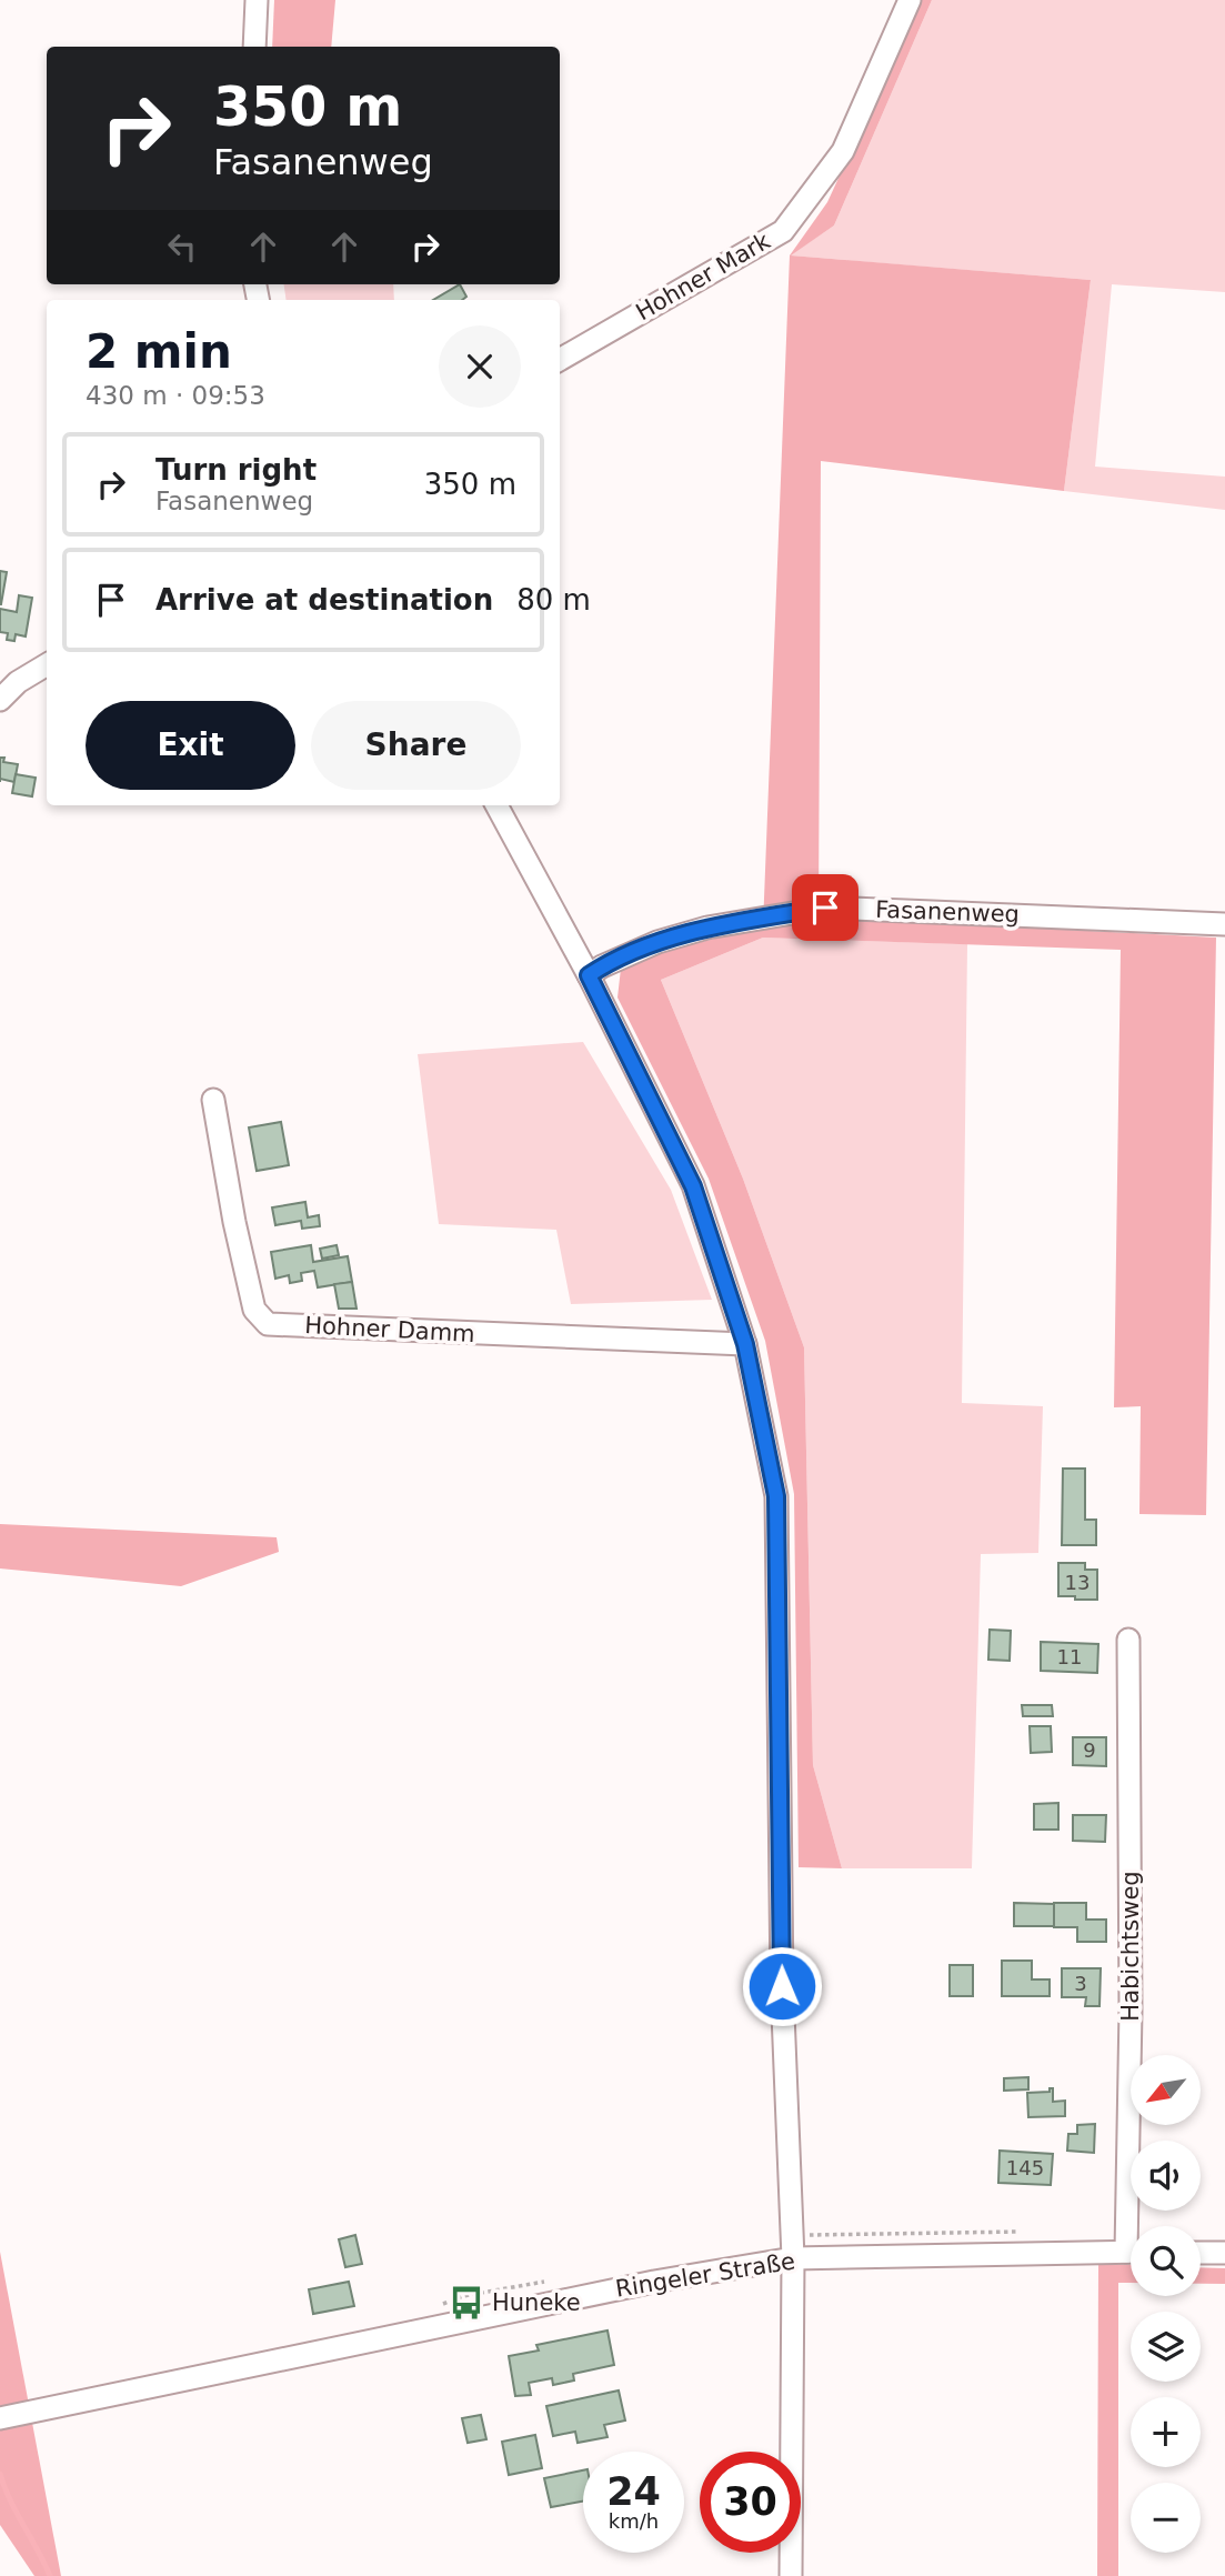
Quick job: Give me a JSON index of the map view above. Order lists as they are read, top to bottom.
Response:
{
  "streets": {
    "street": [
      "Hohner Mark",
      "Fasanenweg",
      "Hohner Damm",
      "Habichtsweg",
      "Ringeler Straße"
    ]
  },
  "places": {
    "bus stop": ["Huneke"]
  },
  "house_numbers": [
    "13",
    "11",
    "9",
    "3",
    "145"
  ],
  "north": "bottom left",
  "page": {
    "turn": ["350 m", "Fasanenweg"],
    "heading": ["2 min", "430 m · 09:53"],
    "list": [
      {
        "name": "Turn right",
        "note": "Fasanenweg",
        "value": "350 m"
      },
      {
        "name": "Arrive at destination",
        "value": "80 m"
      }
    ],
    "buttons": ["Exit", "Share"],
    "map_buttons": ["+", "−"],
    "speed": "24 km/h",
    "limit": "30"
  }
}
